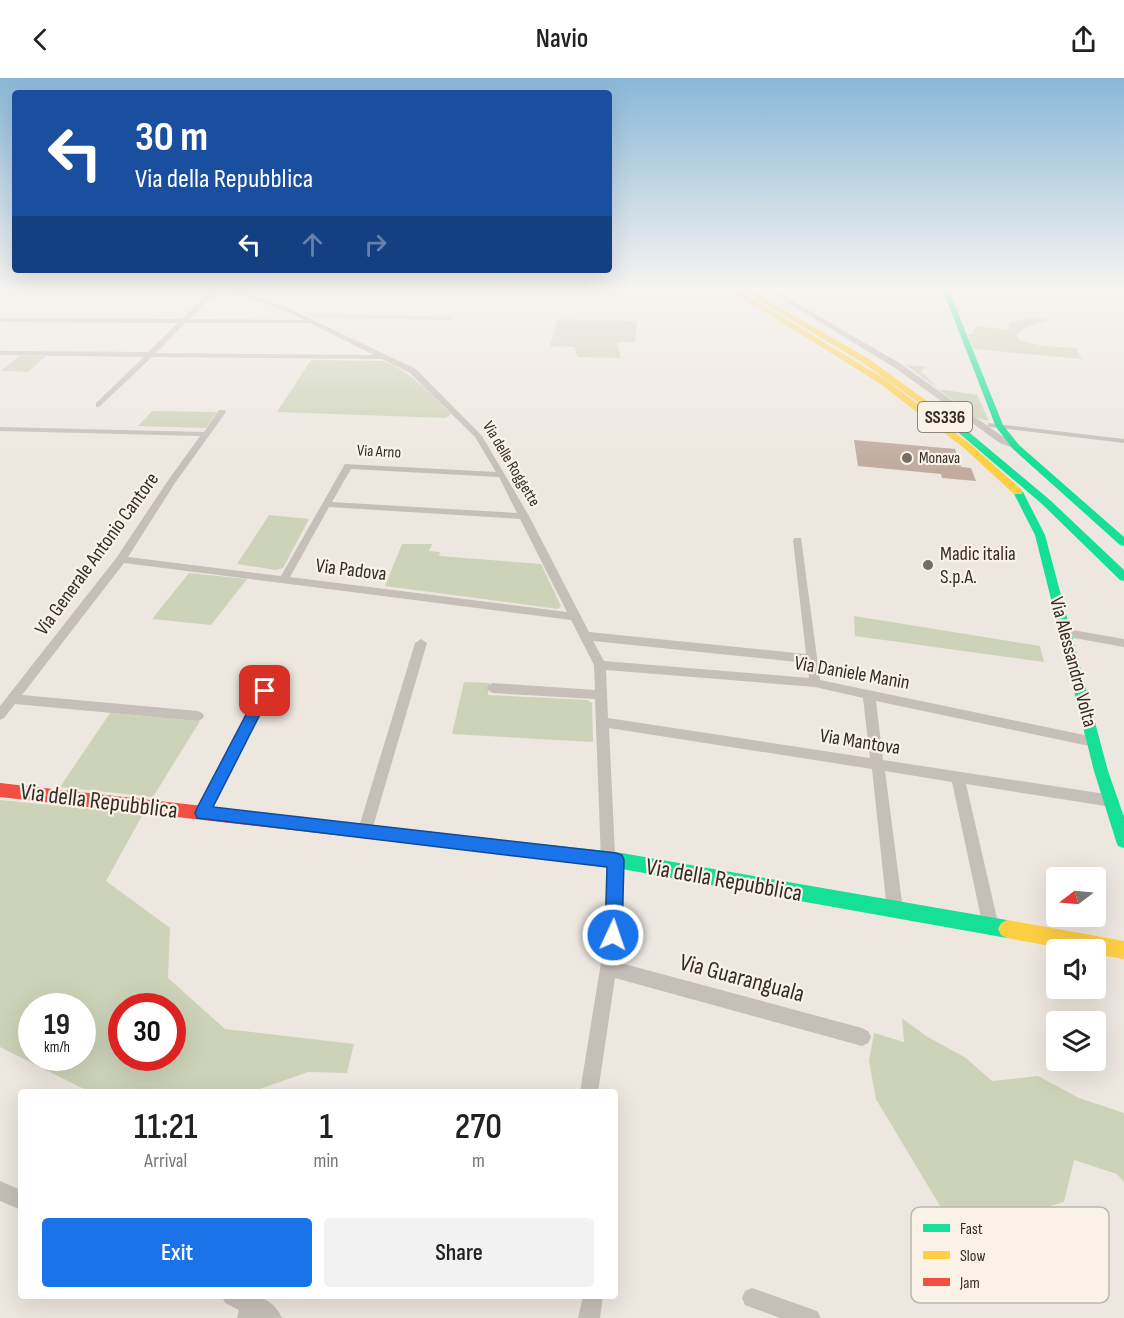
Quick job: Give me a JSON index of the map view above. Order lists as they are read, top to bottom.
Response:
{
  "streets": {
    "main road": ["SS336", "Via Alessandro Volta", "Via della Repubblica"],
    "street": [
      "Via Arno",
      "Via delle Roggette",
      "Via Generale Antonio Cantore",
      "Via Padova",
      "Via Daniele Manin",
      "Via Mantova",
      "Via Guaranguala"
    ]
  },
  "crossings": [
    ["Via Arno", "Via delle Roggette"],
    ["Via Arno", "Via Padova"],
    ["Via delle Roggette", "Via Padova"],
    ["Via delle Roggette", "Via Daniele Manin"],
    ["Via delle Roggette", "Via Mantova"],
    ["Via delle Roggette", "Via della Repubblica"],
    ["Via Generale Antonio Cantore", "Via Padova"],
    ["Via Alessandro Volta", "Via Daniele Manin"],
    ["Via Alessandro Volta", "Via Mantova"]
  ],
  "places": ["Monava", "Madic italia S.p.A."],
  "legend": ["Fast", "Slow", "Jam"],
  "north": "left",
  "page": {
    "header": "Navio",
    "turn": ["30 m", "Via della Repubblica"],
    "speed": "19 km/h",
    "limit": "30",
    "eta": [
      "11:21",
      "Arrival",
      "1",
      "min",
      "270",
      "m"
    ],
    "buttons": ["Exit", "Share"]
  }
}
